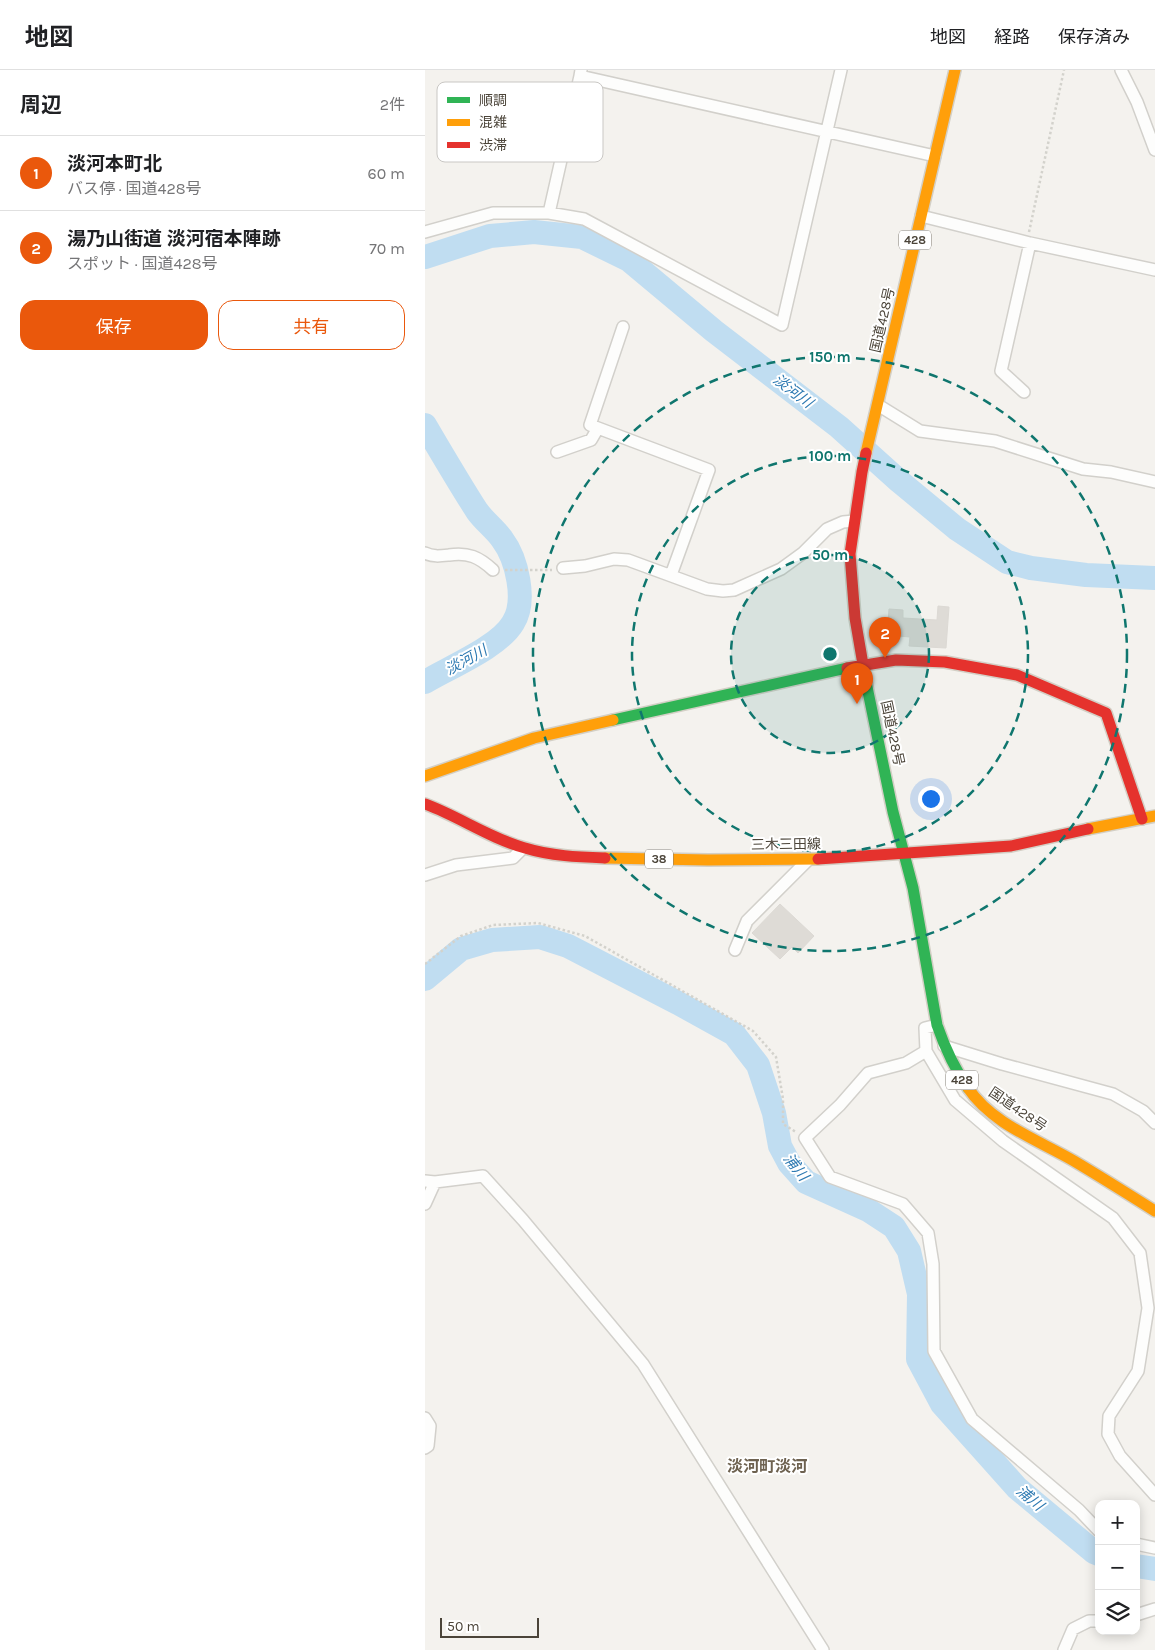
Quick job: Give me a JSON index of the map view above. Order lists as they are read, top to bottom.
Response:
{
  "streets": {
    "main road": [
      "428",
      "国道428号",
      "三木三田線",
      "38"
    ]
  },
  "crossings": [
    ["国道428号", "三木三田線"]
  ],
  "districts": ["淡河町淡河"],
  "water": ["淡河川", "浦川"],
  "legend": ["順調", "混雑", "渋滞"],
  "scale_bar": "50 m",
  "page": {
    "header": "地図",
    "nav": ["地図", "経路", "保存済み"],
    "heading": ["周辺", "2件"],
    "list": [
      {
        "mark": "1",
        "name": "淡河本町北",
        "note": "バス停 · 国道428号",
        "value": "60 m"
      },
      {
        "mark": "2",
        "name": "湯乃山街道 淡河宿本陣跡",
        "note": "スポット · 国道428号",
        "value": "70 m"
      }
    ],
    "buttons": ["保存", "共有"],
    "pins": ["2", "1"],
    "map_buttons": ["+", "−"],
    "scale": "50 m"
  },
  "rings": ["150 m", "100 m", "50 m"]
}
